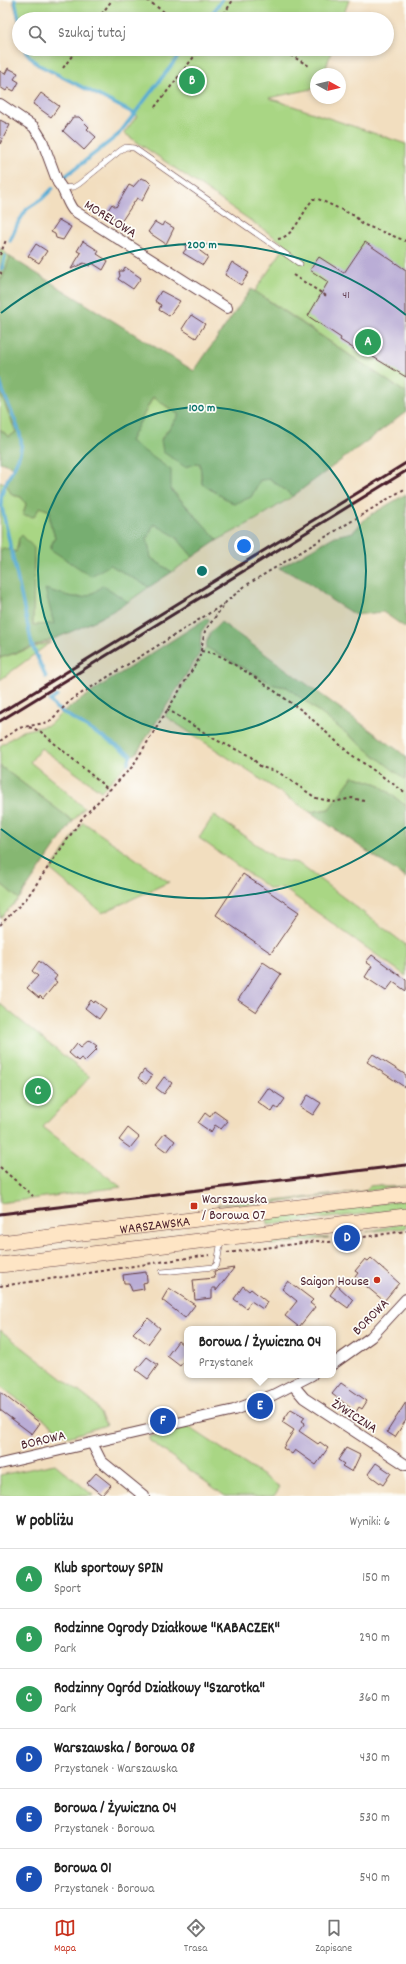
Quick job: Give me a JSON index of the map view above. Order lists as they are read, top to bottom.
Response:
{
  "streets": {
    "main road": ["WARSZAWSKA"],
    "street": ["MORELOWA", "BOROWA", "ŻYWICZNA"]
  },
  "crossings": [
    ["BOROWA", "ŻYWICZNA"]
  ],
  "places": {
    "transit": ["Warszawska / Borowa 07"],
    "other": ["Saigon House"]
  },
  "house_numbers": ["41"],
  "north": "right",
  "page": {
    "search": "Szukaj tutaj",
    "pins": [
      "B",
      "A",
      "C",
      "D",
      "E",
      "F"
    ],
    "popup": ["Borowa / Żywiczna 04", "Przystanek"],
    "heading": ["W pobliżu", "Wyniki: 6"],
    "list": [
      {
        "mark": "A",
        "name": "Klub sportowy SPIN",
        "note": "Sport",
        "value": "150 m"
      },
      {
        "mark": "B",
        "name": "Rodzinne Ogrody Działkowe \"KABACZEK\"",
        "note": "Park",
        "value": "290 m"
      },
      {
        "mark": "C",
        "name": "Rodzinny Ogród Działkowy \"Szarotka\"",
        "note": "Park",
        "value": "360 m"
      },
      {
        "mark": "D",
        "name": "Warszawska / Borowa 08",
        "note": "Przystanek · Warszawska",
        "value": "430 m"
      },
      {
        "mark": "E",
        "name": "Borowa / Żywiczna 04",
        "note": "Przystanek · Borowa",
        "value": "530 m"
      },
      {
        "mark": "F",
        "name": "Borowa 01",
        "note": "Przystanek · Borowa",
        "value": "540 m"
      }
    ],
    "nav": ["Mapa", "Trasa", "Zapisane"]
  },
  "rings": ["200 m", "100 m"]
}
